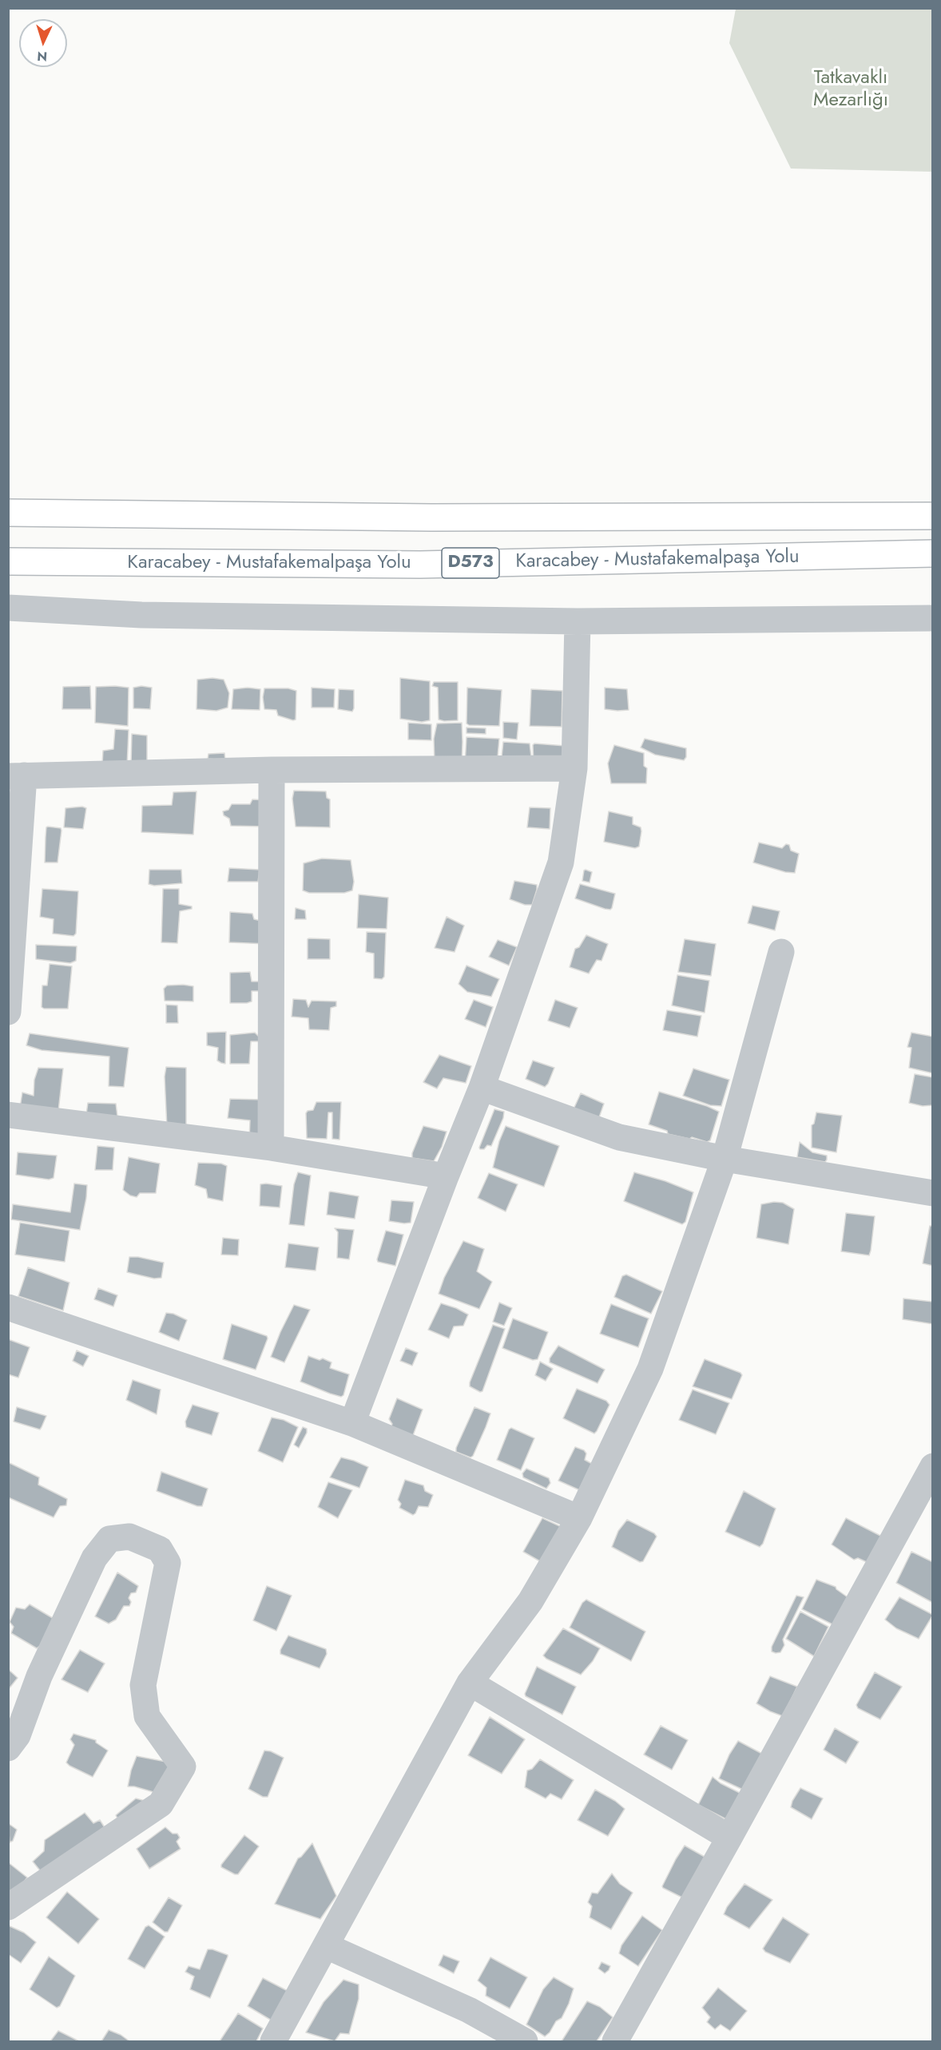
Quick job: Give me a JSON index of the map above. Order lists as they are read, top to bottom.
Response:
{
  "streets": {
    "highway": ["Karacabey - Mustafakemalpaşa Yolu", "D573"]
  },
  "parks": ["Tatkavaklı Mezarlığı"],
  "north": "bottom"
}
